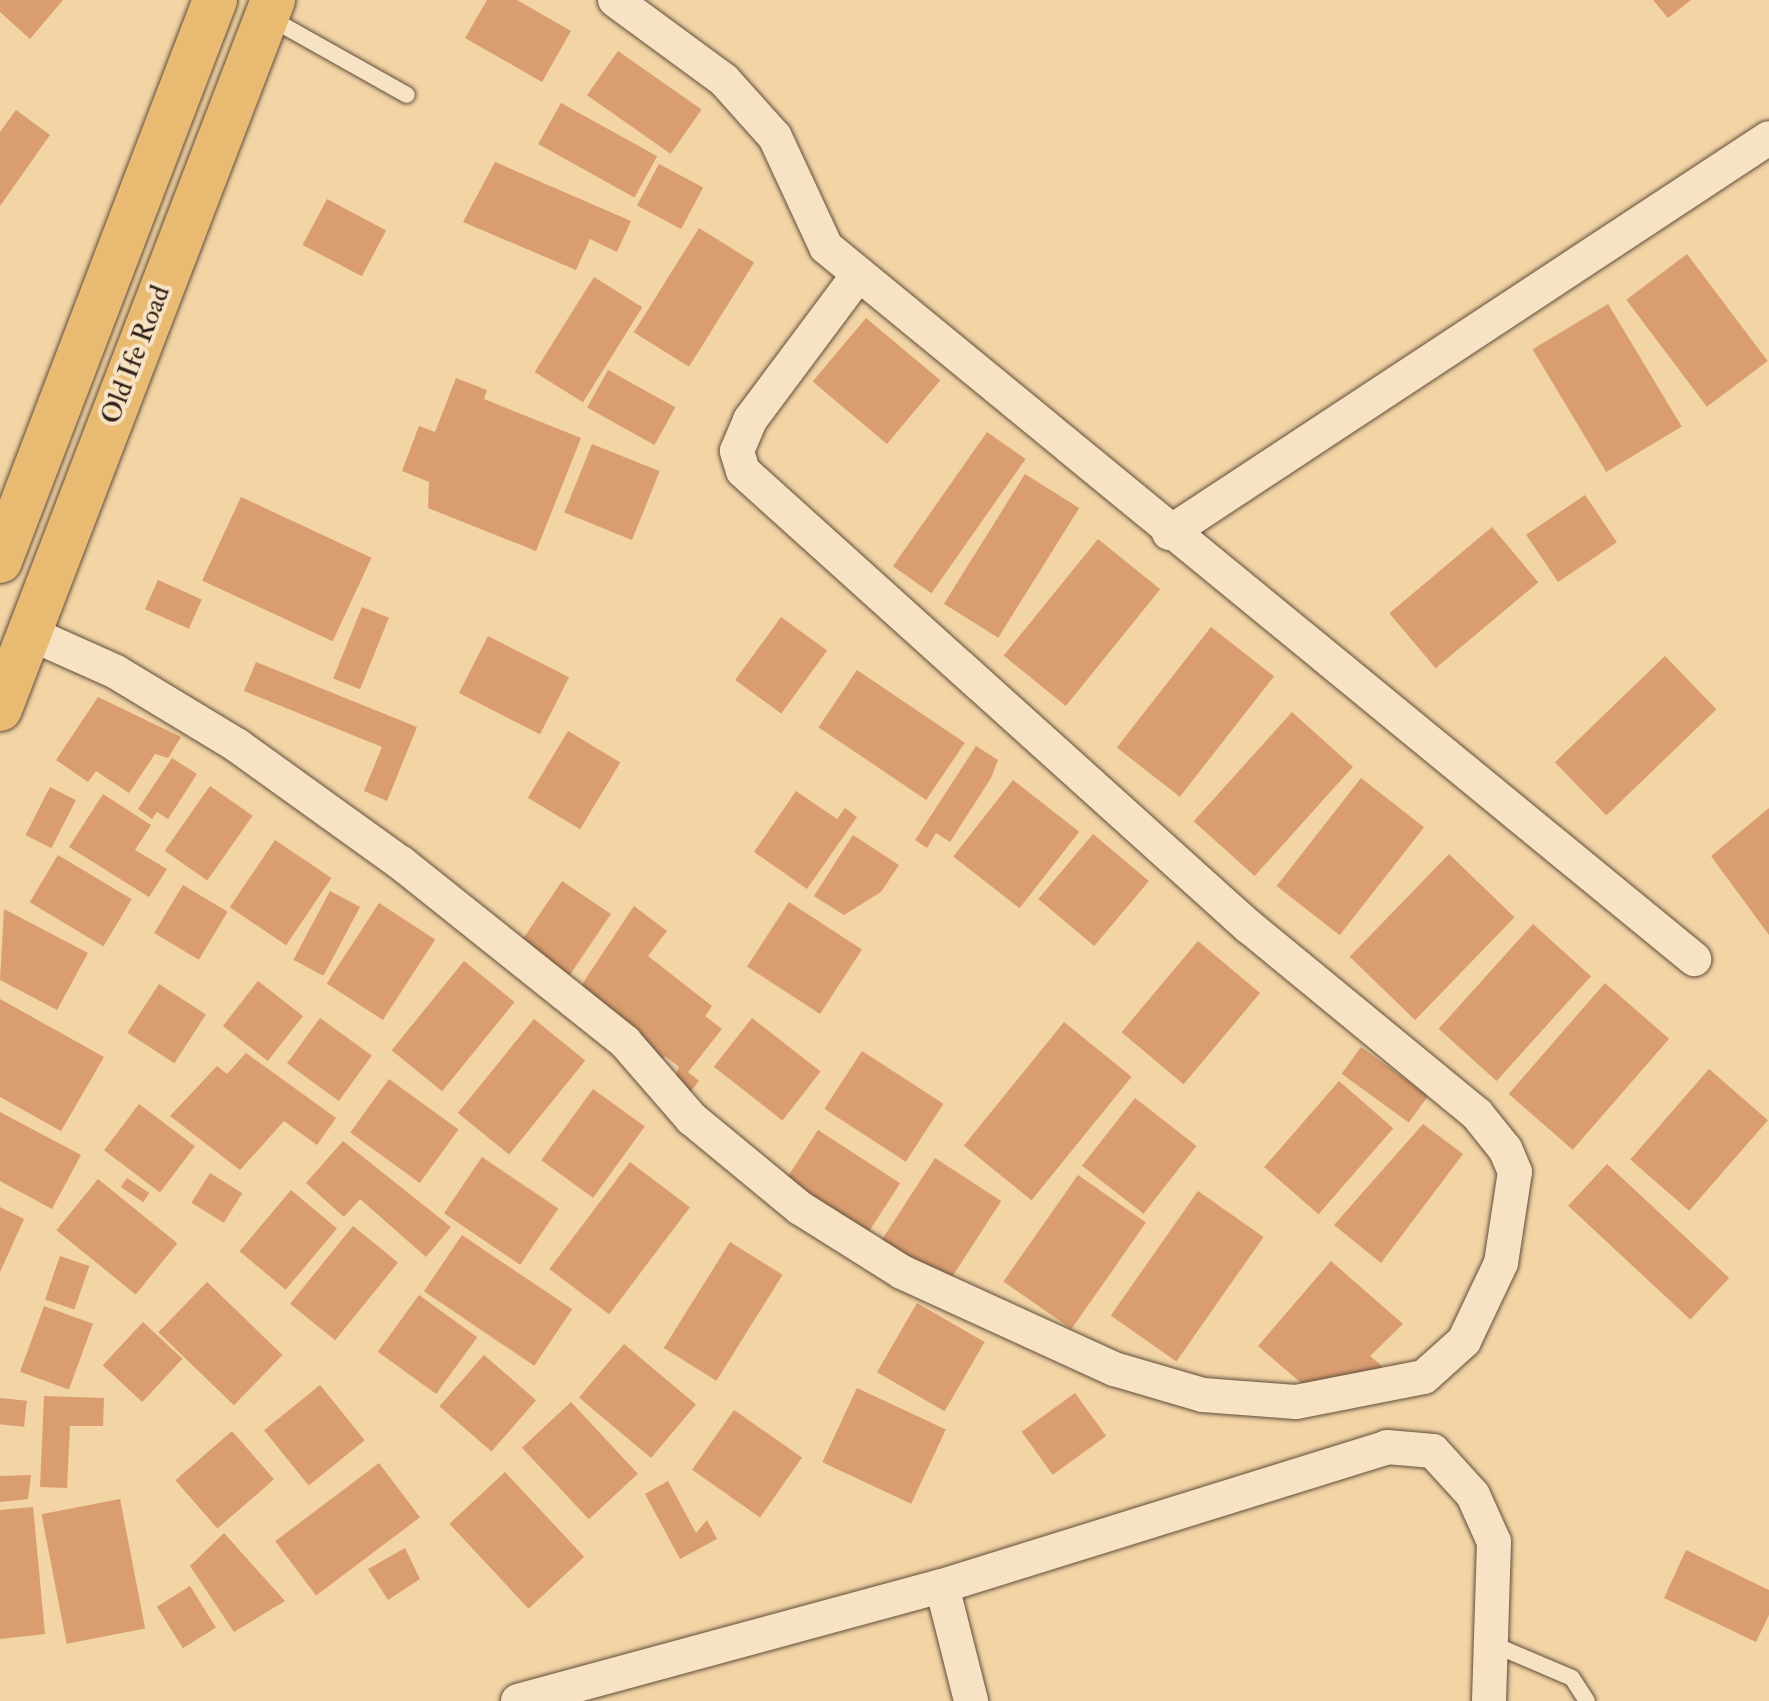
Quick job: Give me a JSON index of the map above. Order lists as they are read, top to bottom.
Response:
{
  "streets": {
    "main road": ["Old Ife Road"]
  }
}
